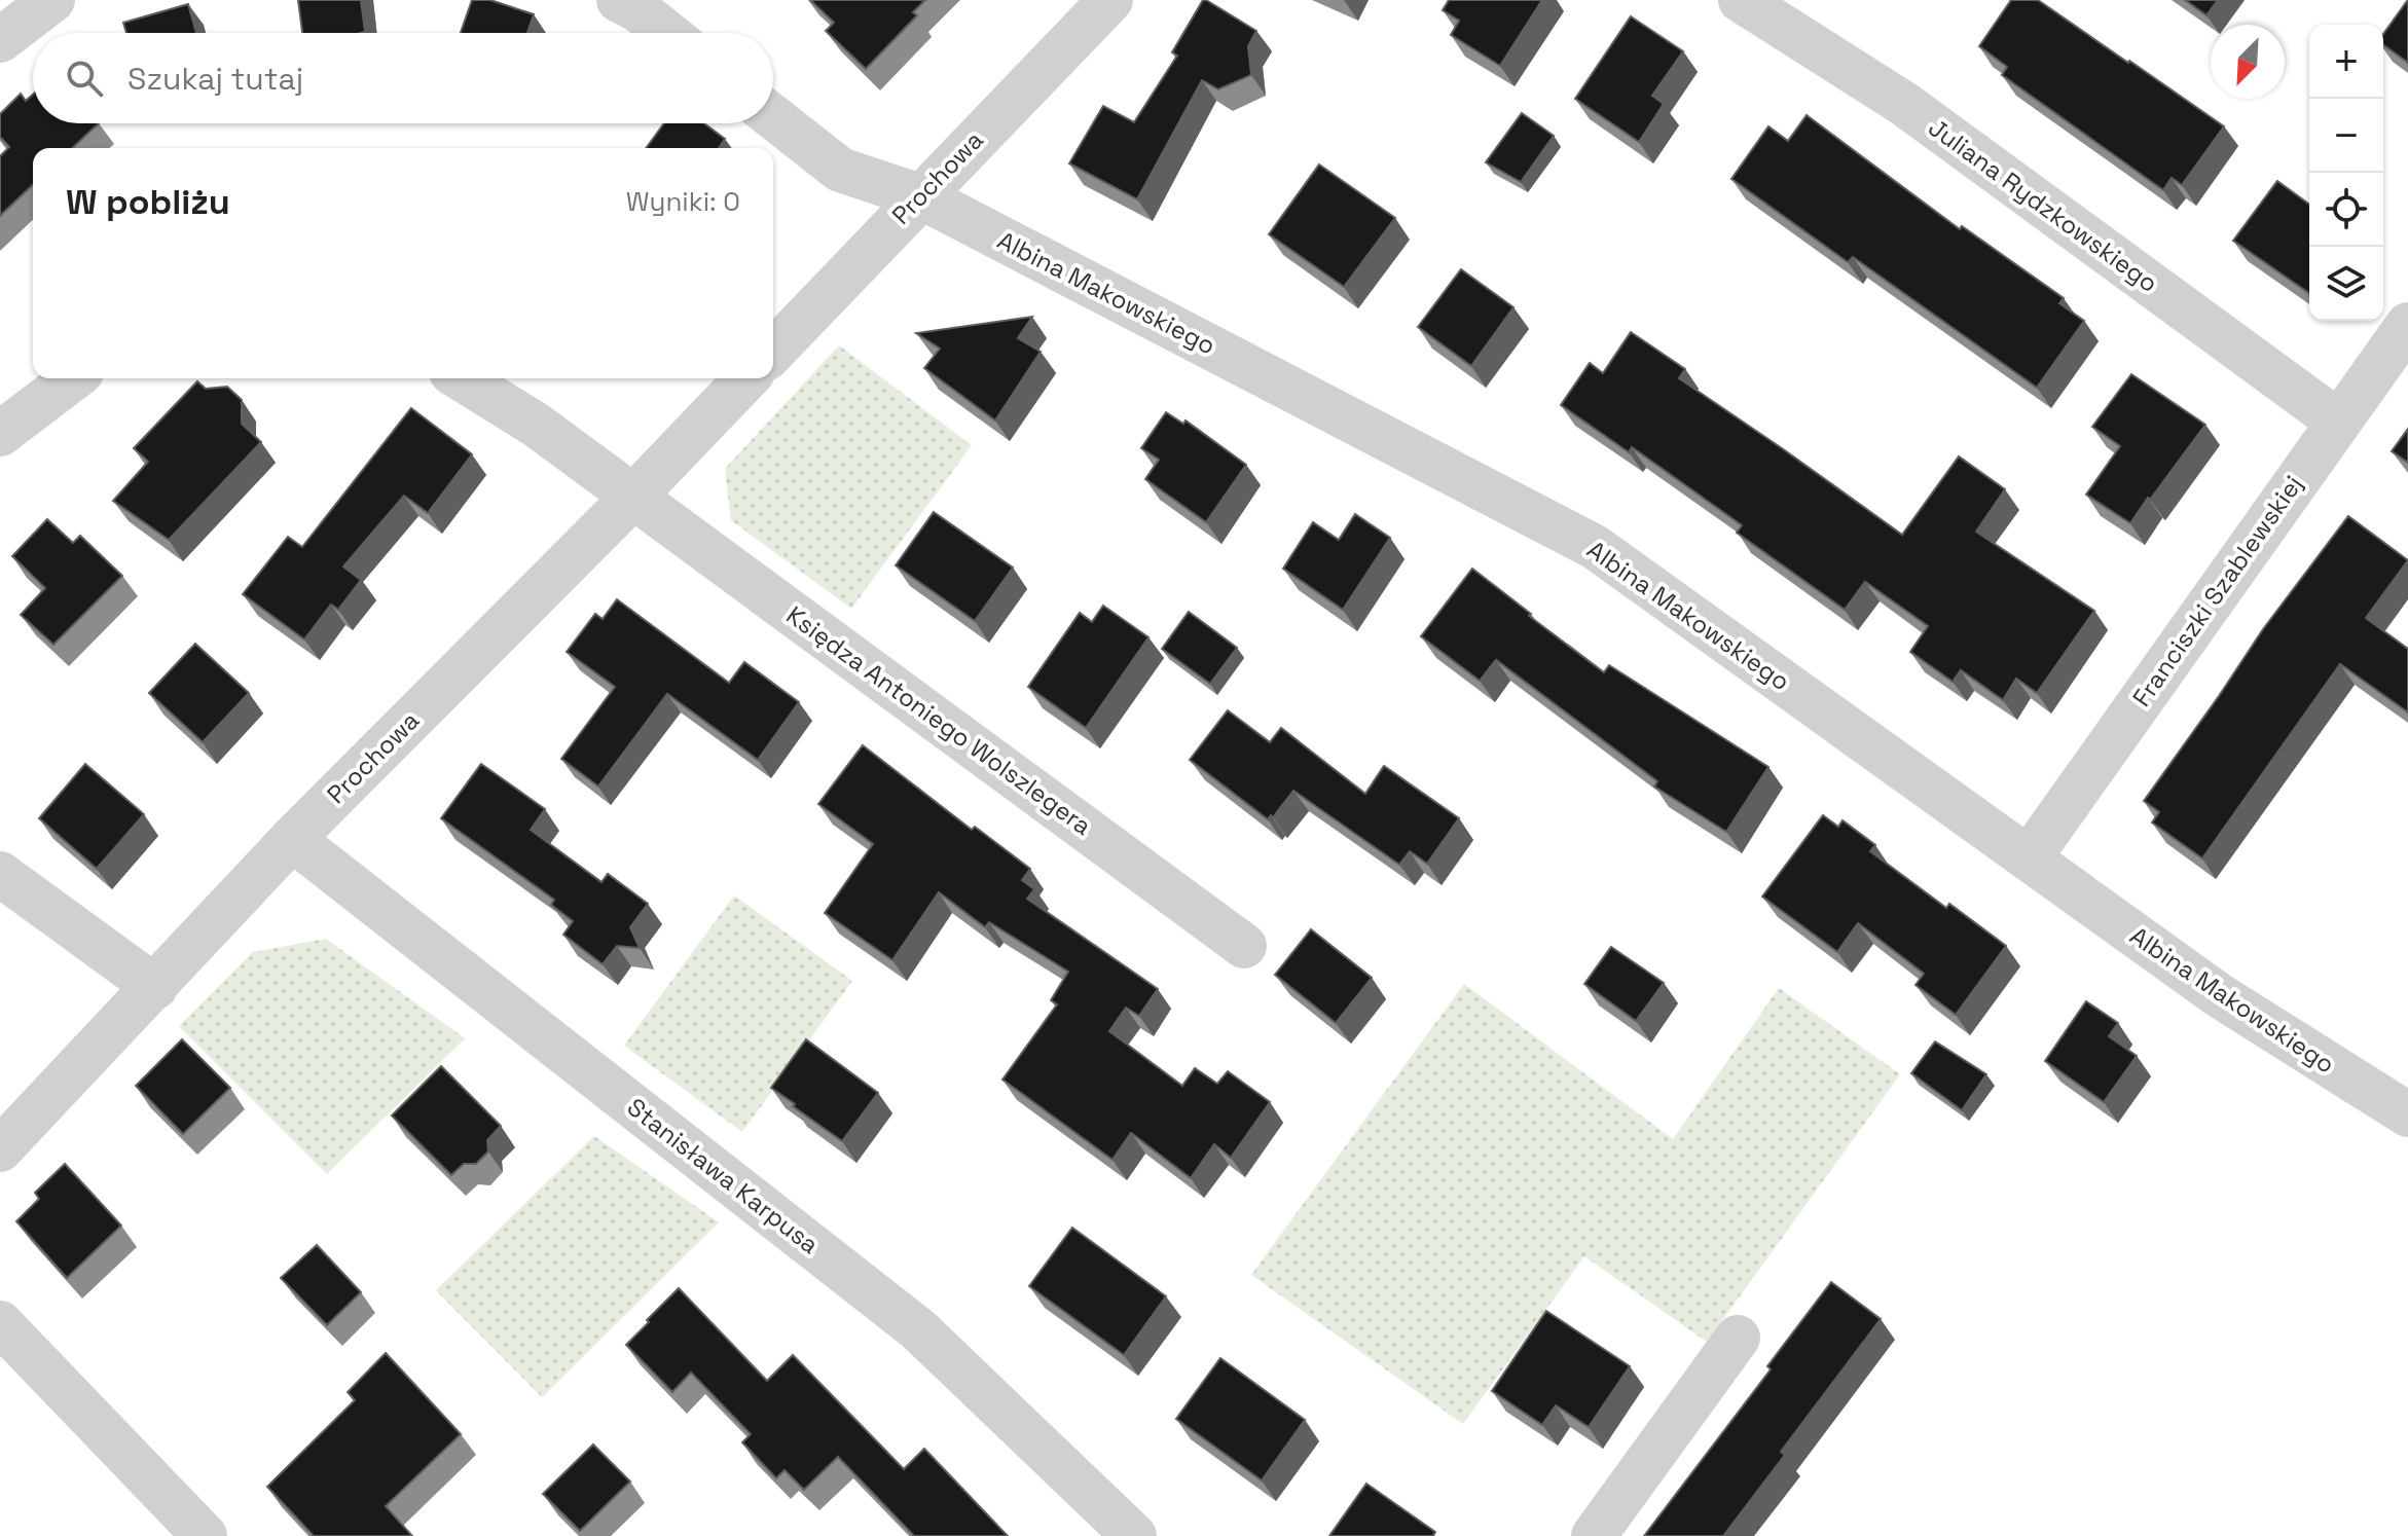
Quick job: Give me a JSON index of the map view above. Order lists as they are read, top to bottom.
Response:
{
  "streets": {
    "street": [
      "Prochowa",
      "Juliana Rydzkowskiego",
      "Albina Makowskiego",
      "Franciszki Szablewskiej",
      "Księdza Antoniego Wolszlegera",
      "Stanisława Karpusa"
    ]
  },
  "crossings": [
    ["Prochowa", "Albina Makowskiego"],
    ["Prochowa", "Księdza Antoniego Wolszlegera"],
    ["Prochowa", "Stanisława Karpusa"],
    ["Juliana Rydzkowskiego", "Franciszki Szablewskiej"],
    ["Albina Makowskiego", "Franciszki Szablewskiej"]
  ],
  "north": "bottom left",
  "page": {
    "map_buttons": ["+", "−"],
    "search": "Szukaj tutaj",
    "heading": ["W pobliżu", "Wyniki: 0"]
  }
}
